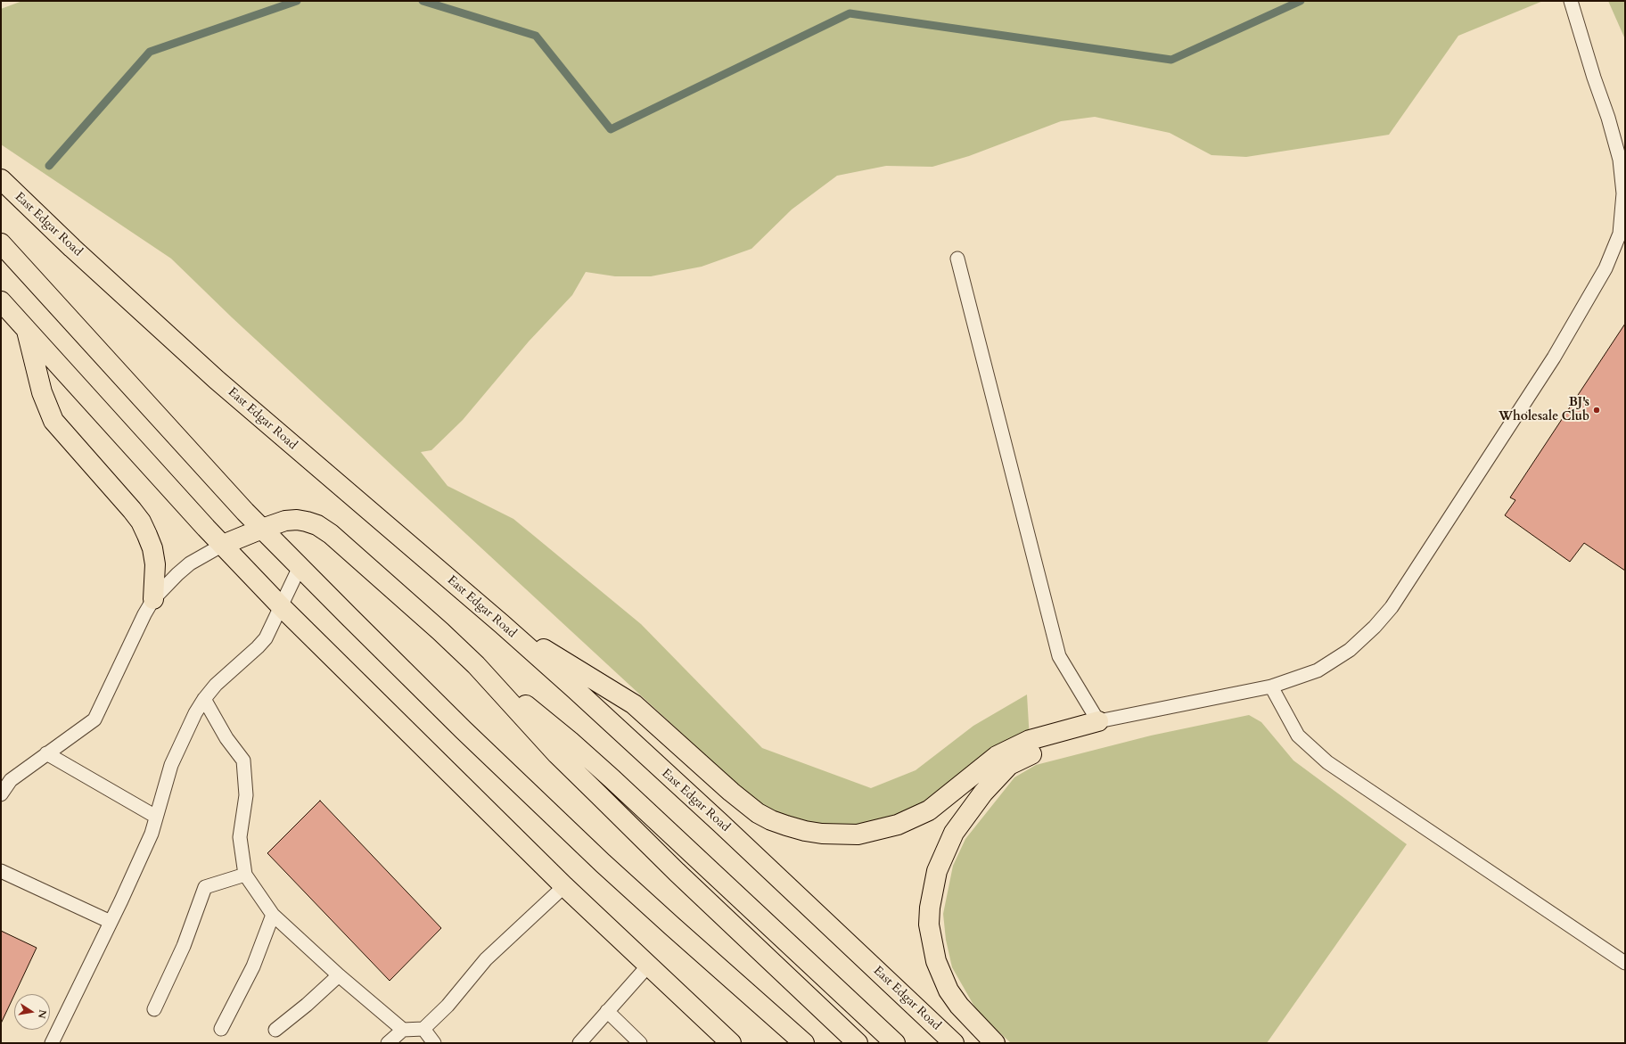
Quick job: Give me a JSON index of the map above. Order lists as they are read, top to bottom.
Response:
{
  "streets": {
    "highway": ["East Edgar Road"]
  },
  "places": ["BJ's Wholesale Club"],
  "north": "right"
}
